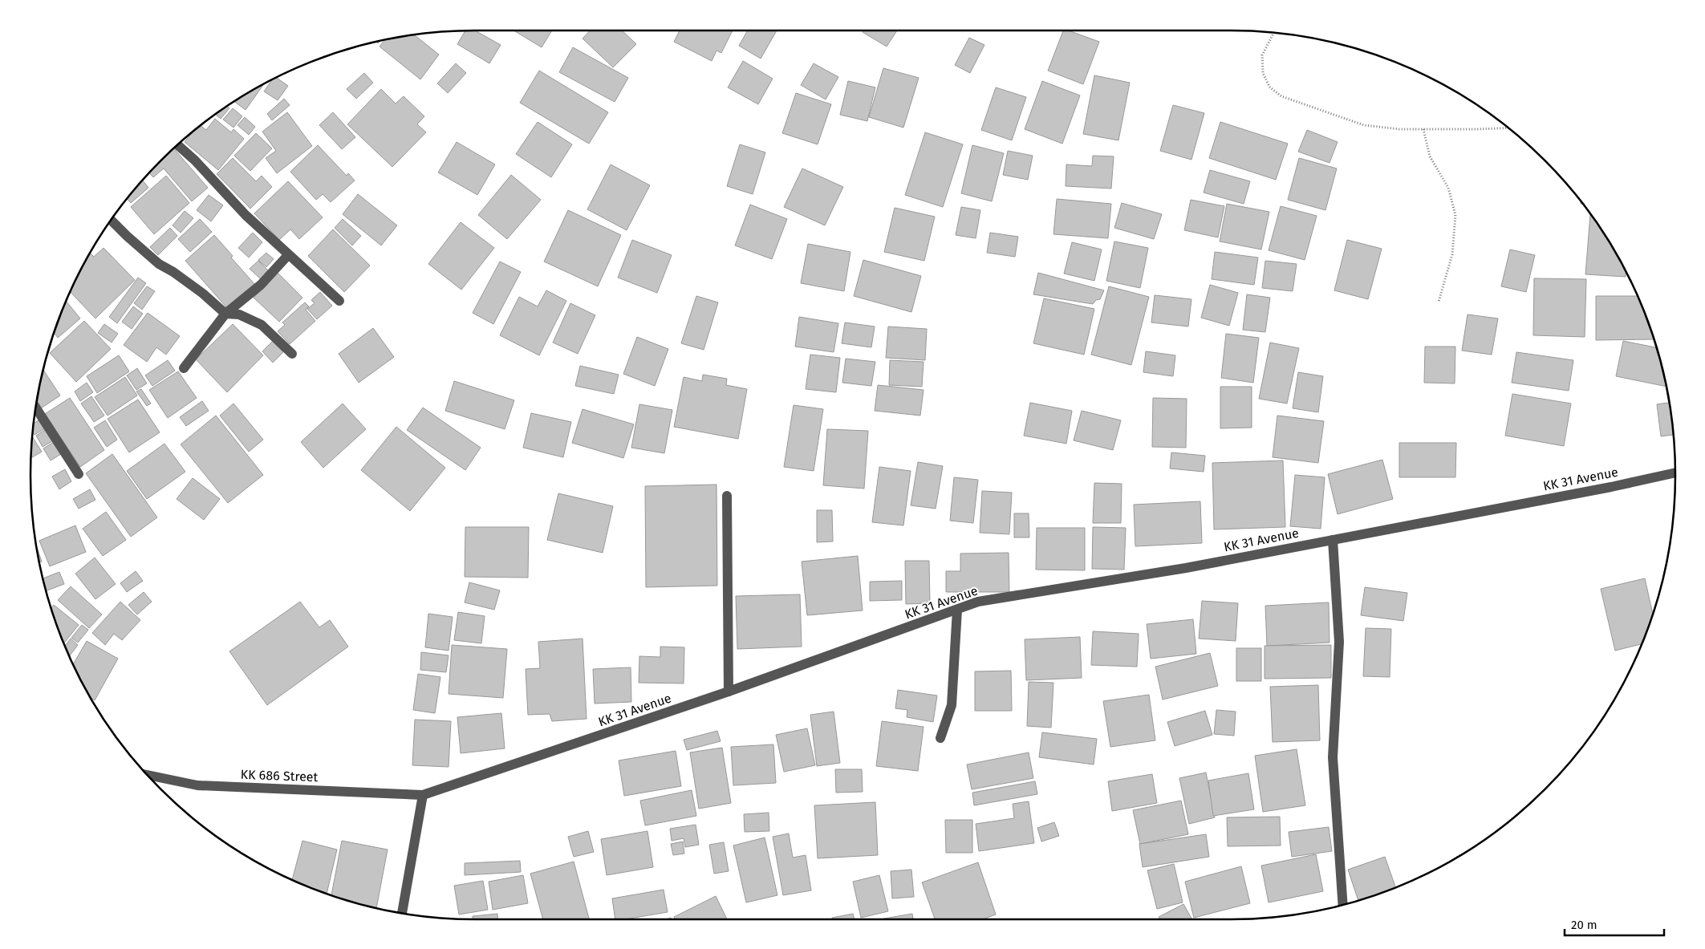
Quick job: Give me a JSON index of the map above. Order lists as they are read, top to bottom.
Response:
{
  "streets": {
    "street": ["KK 31 Avenue", "KK 686 Street"]
  },
  "crossings": [
    ["KK 31 Avenue", "KK 686 Street"]
  ],
  "scale_bar": "20 m"
}
